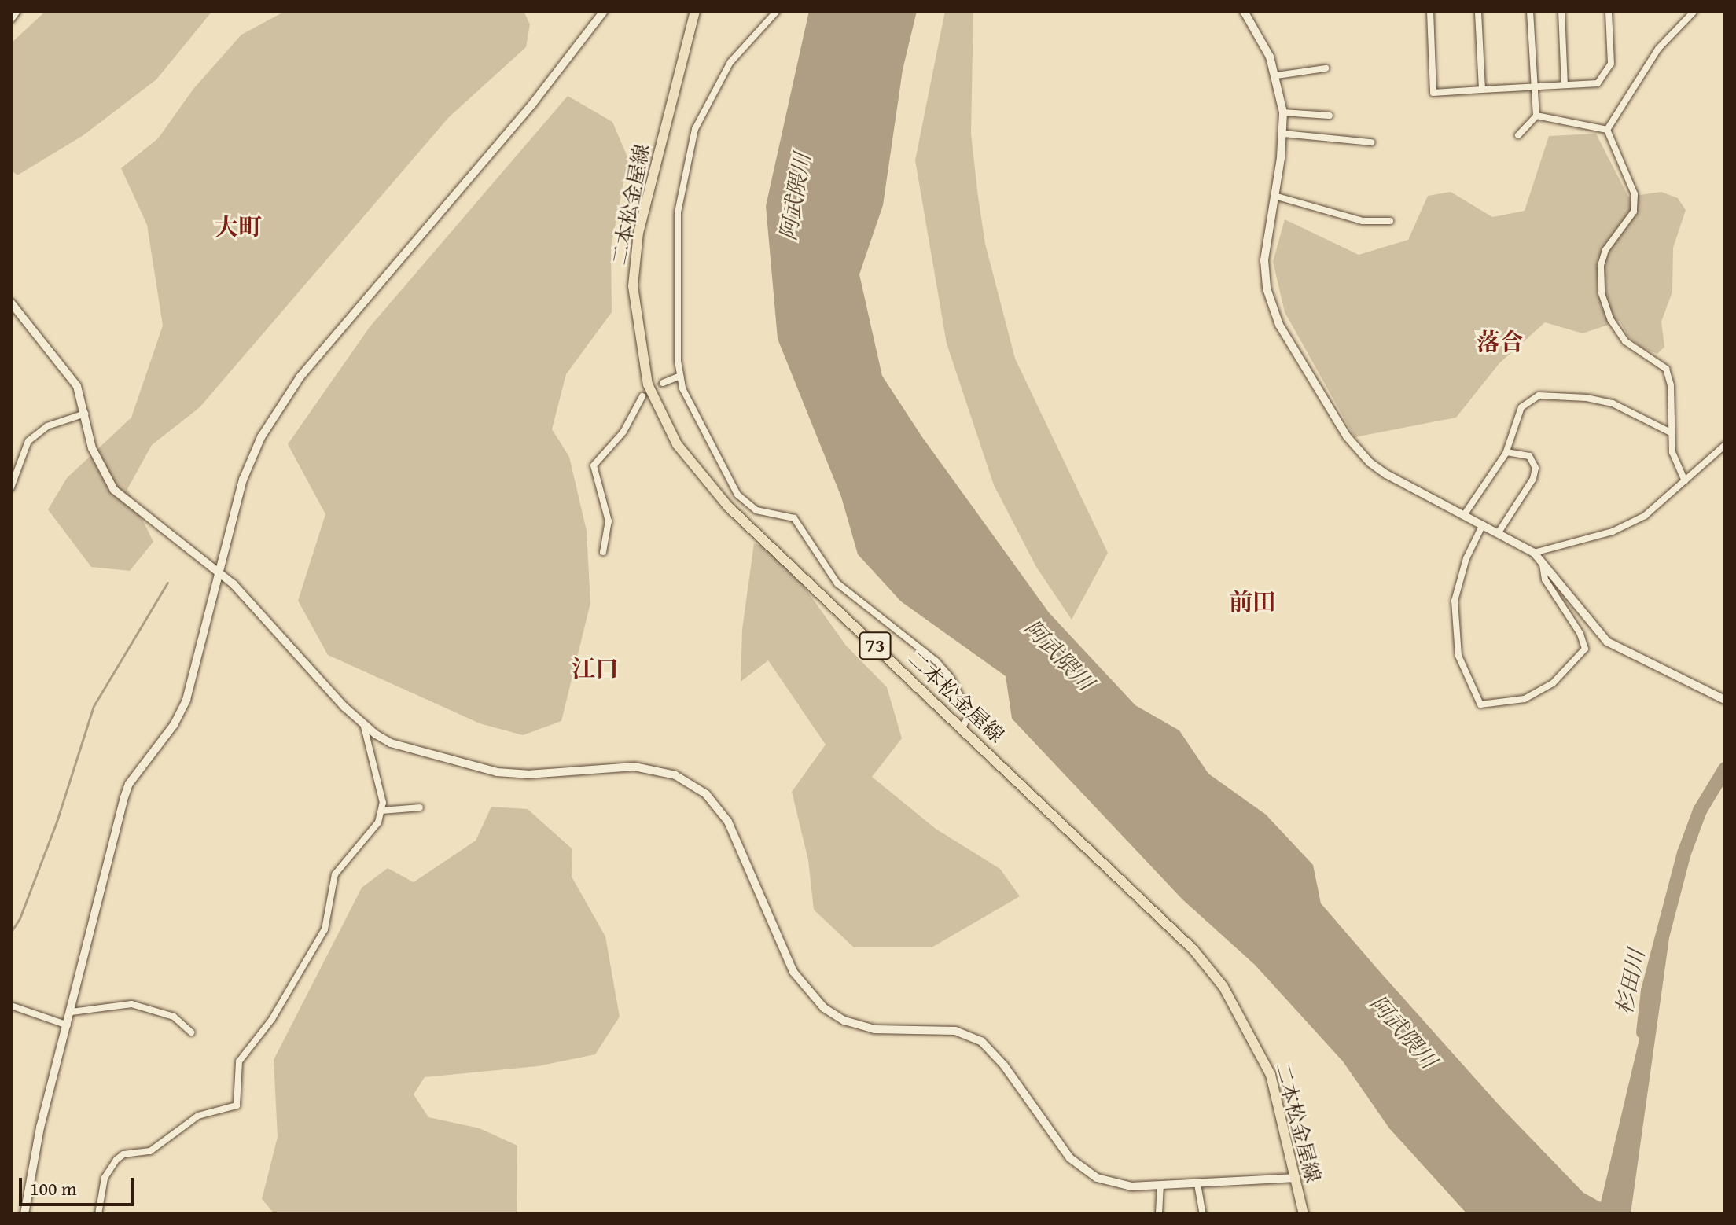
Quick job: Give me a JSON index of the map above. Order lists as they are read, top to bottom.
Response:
{
  "streets": {
    "main road": ["二本松金屋線", "73"]
  },
  "districts": [
    "大町",
    "落合",
    "前田",
    "江口"
  ],
  "water": ["阿武隈川", "杉田川"],
  "scale_bar": "100 m"
}
